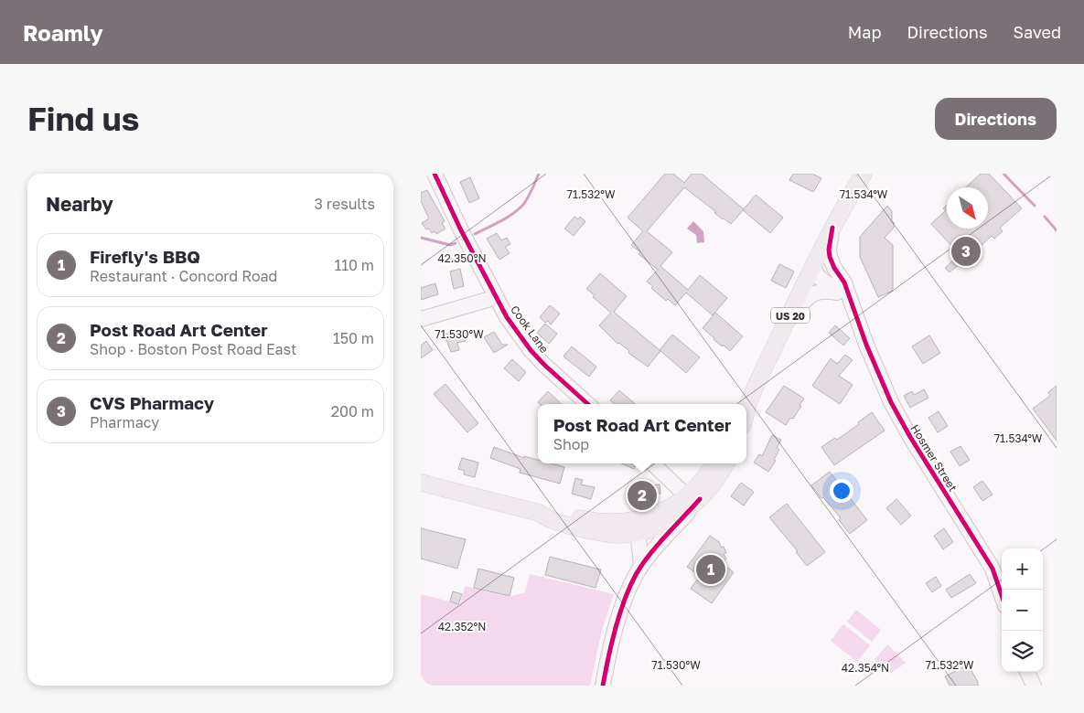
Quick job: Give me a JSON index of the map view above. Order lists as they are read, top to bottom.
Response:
{
  "streets": {
    "main road": ["US 20"],
    "street": ["Cook Lane", "Hosmer Street"]
  },
  "crossings": [
    ["US 20", "Hosmer Street"]
  ],
  "north": "bottom right",
  "page": {
    "header": "Roamly",
    "nav": ["Map", "Directions", "Saved"],
    "buttons": "Directions",
    "title": "Find us",
    "heading": ["Nearby", "3 results"],
    "list": [
      {
        "mark": "1",
        "name": "Firefly's BBQ",
        "note": "Restaurant · Concord Road",
        "value": "110 m"
      },
      {
        "mark": "2",
        "name": "Post Road Art Center",
        "note": "Shop · Boston Post Road East",
        "value": "150 m"
      },
      {
        "mark": "3",
        "name": "CVS Pharmacy",
        "note": "Pharmacy",
        "value": "200 m"
      }
    ],
    "pins": ["3", "2", "1"],
    "popup": ["Post Road Art Center", "Shop"],
    "map_buttons": ["+", "−"]
  },
  "coordinates": [
    "71.532°W",
    "71.534°W",
    "42.350°N",
    "71.530°W",
    "42.352°N",
    "42.354°N"
  ]
}
